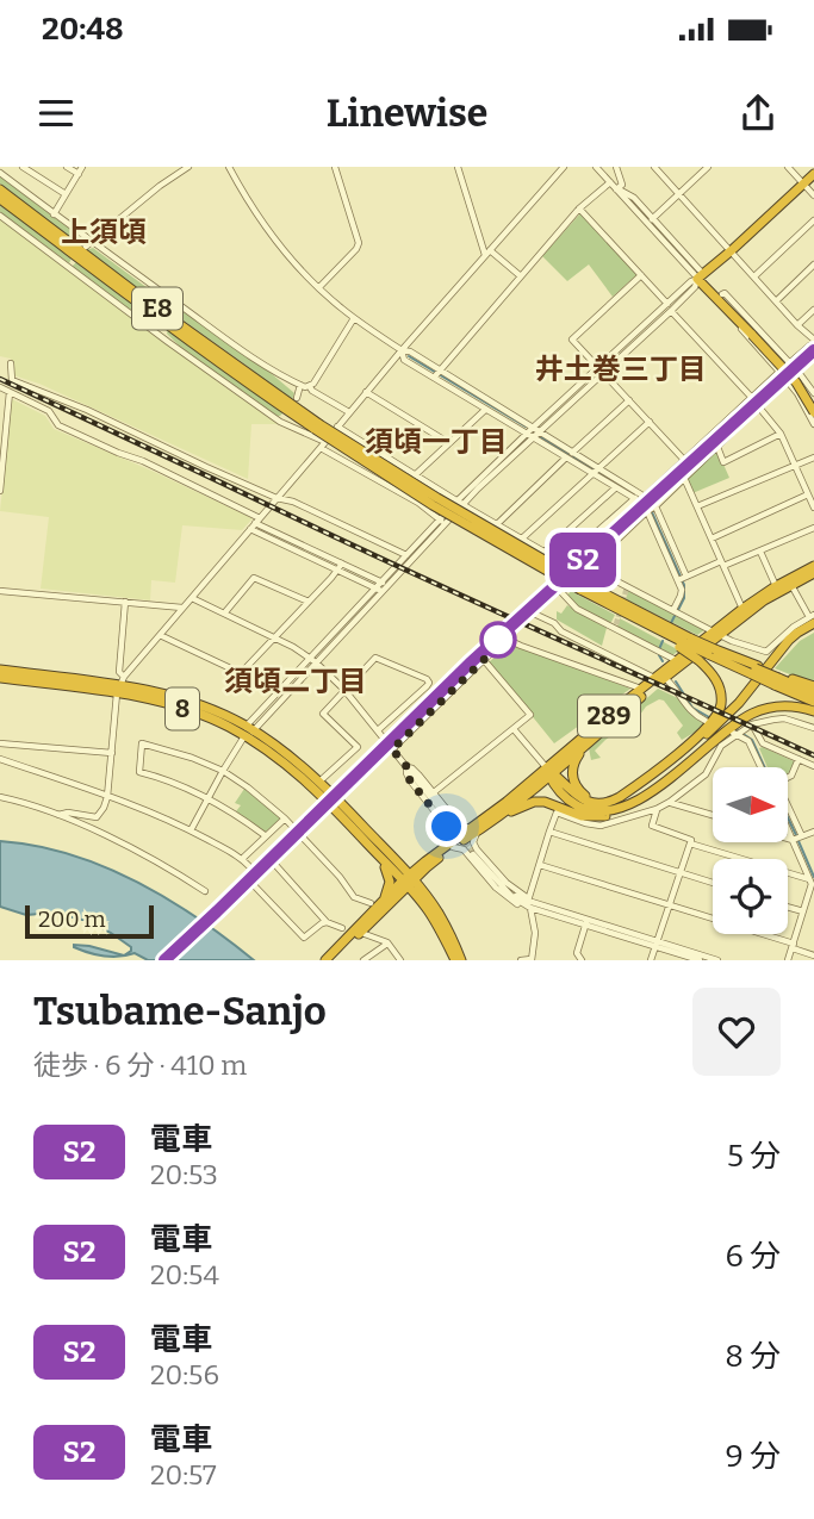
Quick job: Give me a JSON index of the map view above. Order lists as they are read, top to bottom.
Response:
{
  "streets": {
    "highway": ["E8", "8", "289"]
  },
  "crossings": [
    ["8", "289"]
  ],
  "districts": [
    "上須頃",
    "井土巻三丁目",
    "須頃一丁目",
    "須頃二丁目"
  ],
  "scale_bar": "200 m",
  "north": "right",
  "page": {
    "status": "20:48",
    "header": "Linewise",
    "on_map": "S2",
    "scale": "200 m",
    "heading": ["Tsubame-Sanjo", "徒歩 · 6 分 · 410 m"],
    "list": [
      {
        "mark": "S2",
        "name": "電車",
        "note": "20:53",
        "value": "5 分"
      },
      {
        "mark": "S2",
        "name": "電車",
        "note": "20:54",
        "value": "6 分"
      },
      {
        "mark": "S2",
        "name": "電車",
        "note": "20:56",
        "value": "8 分"
      },
      {
        "mark": "S2",
        "name": "電車",
        "note": "20:57",
        "value": "9 分"
      }
    ]
  }
}
